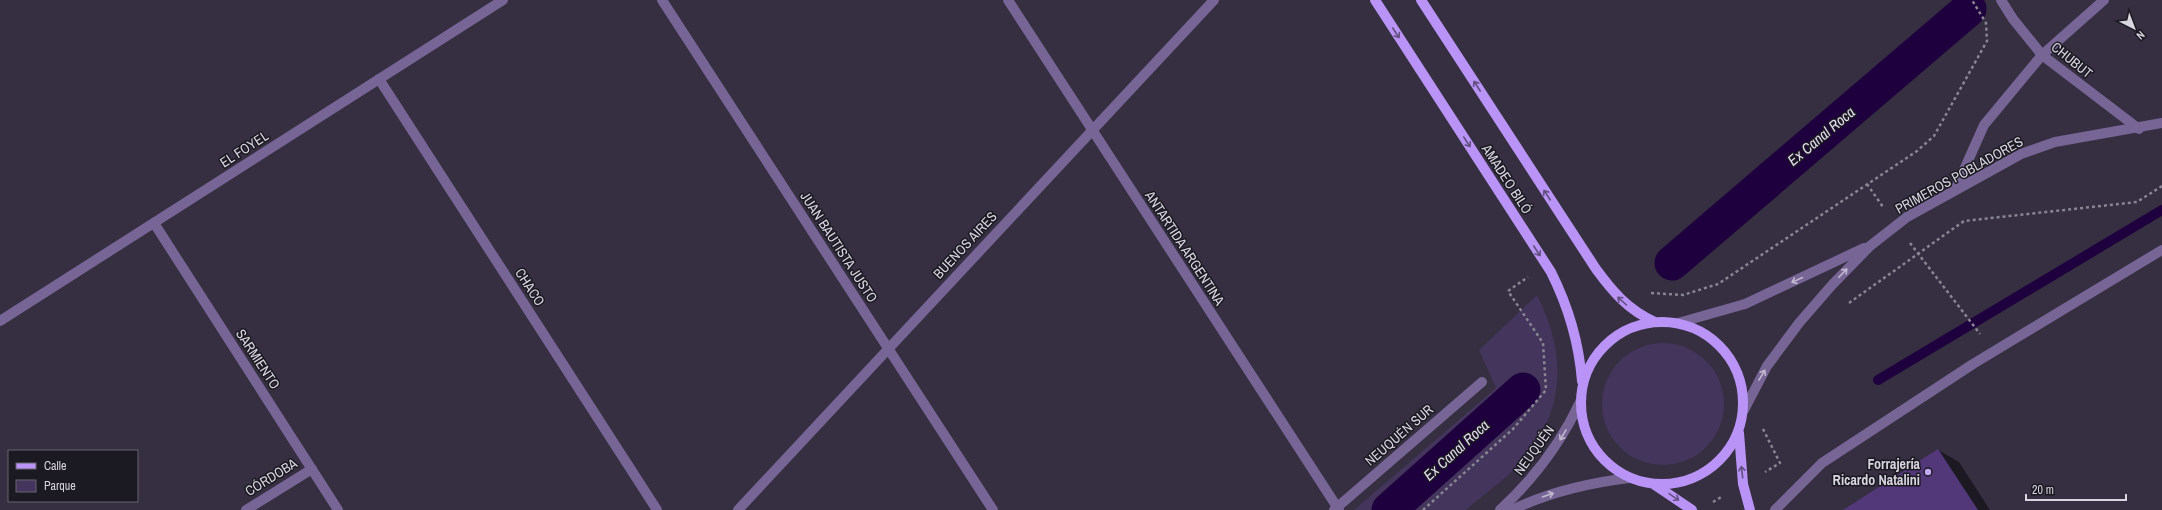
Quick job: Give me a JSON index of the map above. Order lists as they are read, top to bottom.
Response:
{
  "streets": {
    "main road": ["AMADEO BILÓ"],
    "street": [
      "CHUBUT",
      "EL FOYEL",
      "PRIMEROS POBLADORES",
      "BUENOS AIRES",
      "JUAN BAUTISTA JUSTO",
      "ANTARTIDA ARGENTINA",
      "CHACO",
      "SARMIENTO",
      "NEUQUÉN SUR",
      "NEUQUÉN",
      "CÓRDOBA"
    ]
  },
  "crossings": [
    ["CHUBUT", "PRIMEROS POBLADORES"],
    ["EL FOYEL", "CHACO"],
    ["EL FOYEL", "SARMIENTO"],
    ["BUENOS AIRES", "JUAN BAUTISTA JUSTO"],
    ["BUENOS AIRES", "ANTARTIDA ARGENTINA"],
    ["ANTARTIDA ARGENTINA", "NEUQUÉN SUR"],
    ["SARMIENTO", "CÓRDOBA"]
  ],
  "one_way": ["NEUQUÉN"],
  "water": ["Ex Canal Roca"],
  "places": ["Forrajería Ricardo Natalini"],
  "legend": ["Calle", "Parque"],
  "scale_bar": "20 m",
  "north": "bottom right"
}
